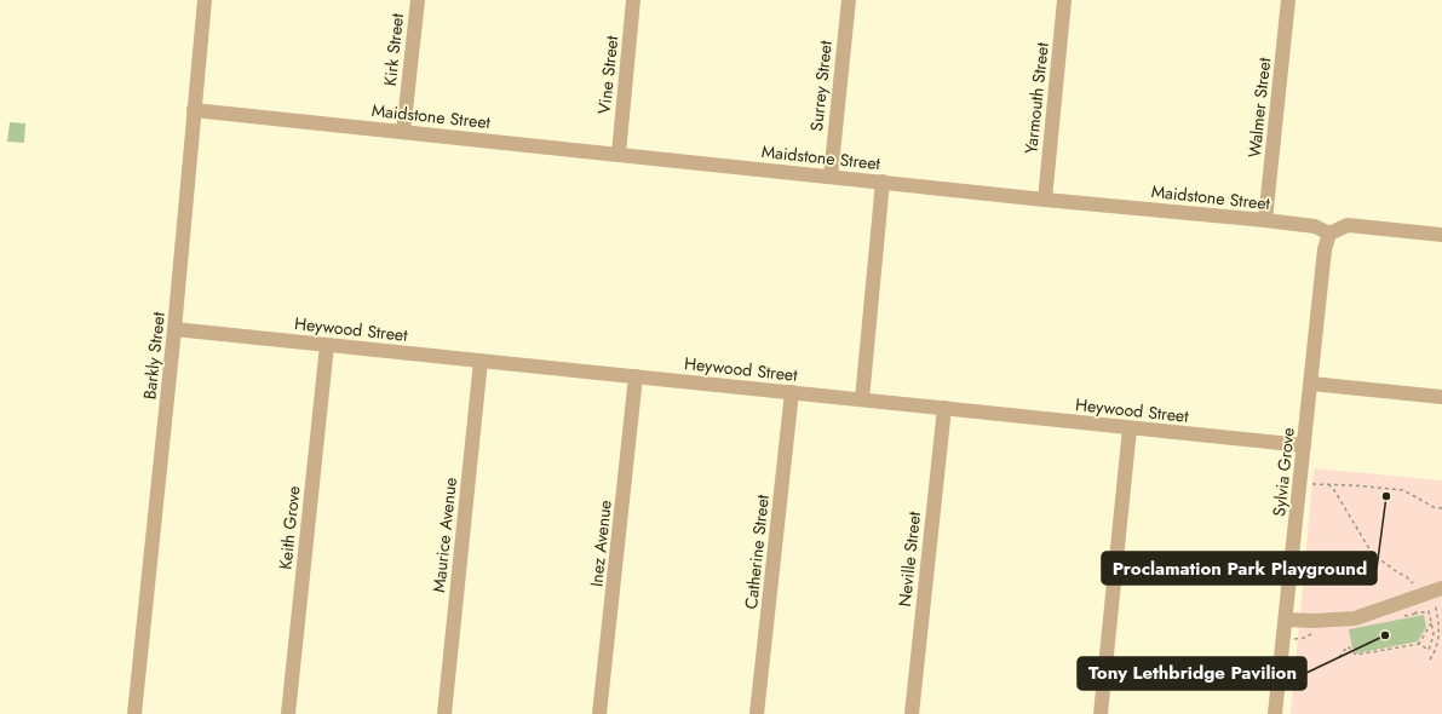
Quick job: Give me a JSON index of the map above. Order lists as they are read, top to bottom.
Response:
{
  "streets": {
    "street": [
      "Kirk Street",
      "Vine Street",
      "Surrey Street",
      "Yarmouth Street",
      "Walmer Street",
      "Maidstone Street",
      "Heywood Street",
      "Barkly Street",
      "Sylvia Grove",
      "Keith Grove",
      "Maurice Avenue",
      "Inez Avenue",
      "Catherine Street",
      "Neville Street"
    ]
  },
  "crossings": [
    ["Kirk Street", "Maidstone Street"],
    ["Vine Street", "Maidstone Street"],
    ["Surrey Street", "Maidstone Street"],
    ["Yarmouth Street", "Maidstone Street"],
    ["Walmer Street", "Maidstone Street"],
    ["Maidstone Street", "Barkly Street"],
    ["Maidstone Street", "Sylvia Grove"],
    ["Heywood Street", "Barkly Street"],
    ["Heywood Street", "Sylvia Grove"],
    ["Heywood Street", "Keith Grove"],
    ["Heywood Street", "Maurice Avenue"],
    ["Heywood Street", "Inez Avenue"],
    ["Heywood Street", "Catherine Street"],
    ["Heywood Street", "Neville Street"]
  ],
  "places": ["Proclamation Park Playground", "Tony Lethbridge Pavilion"]
}
